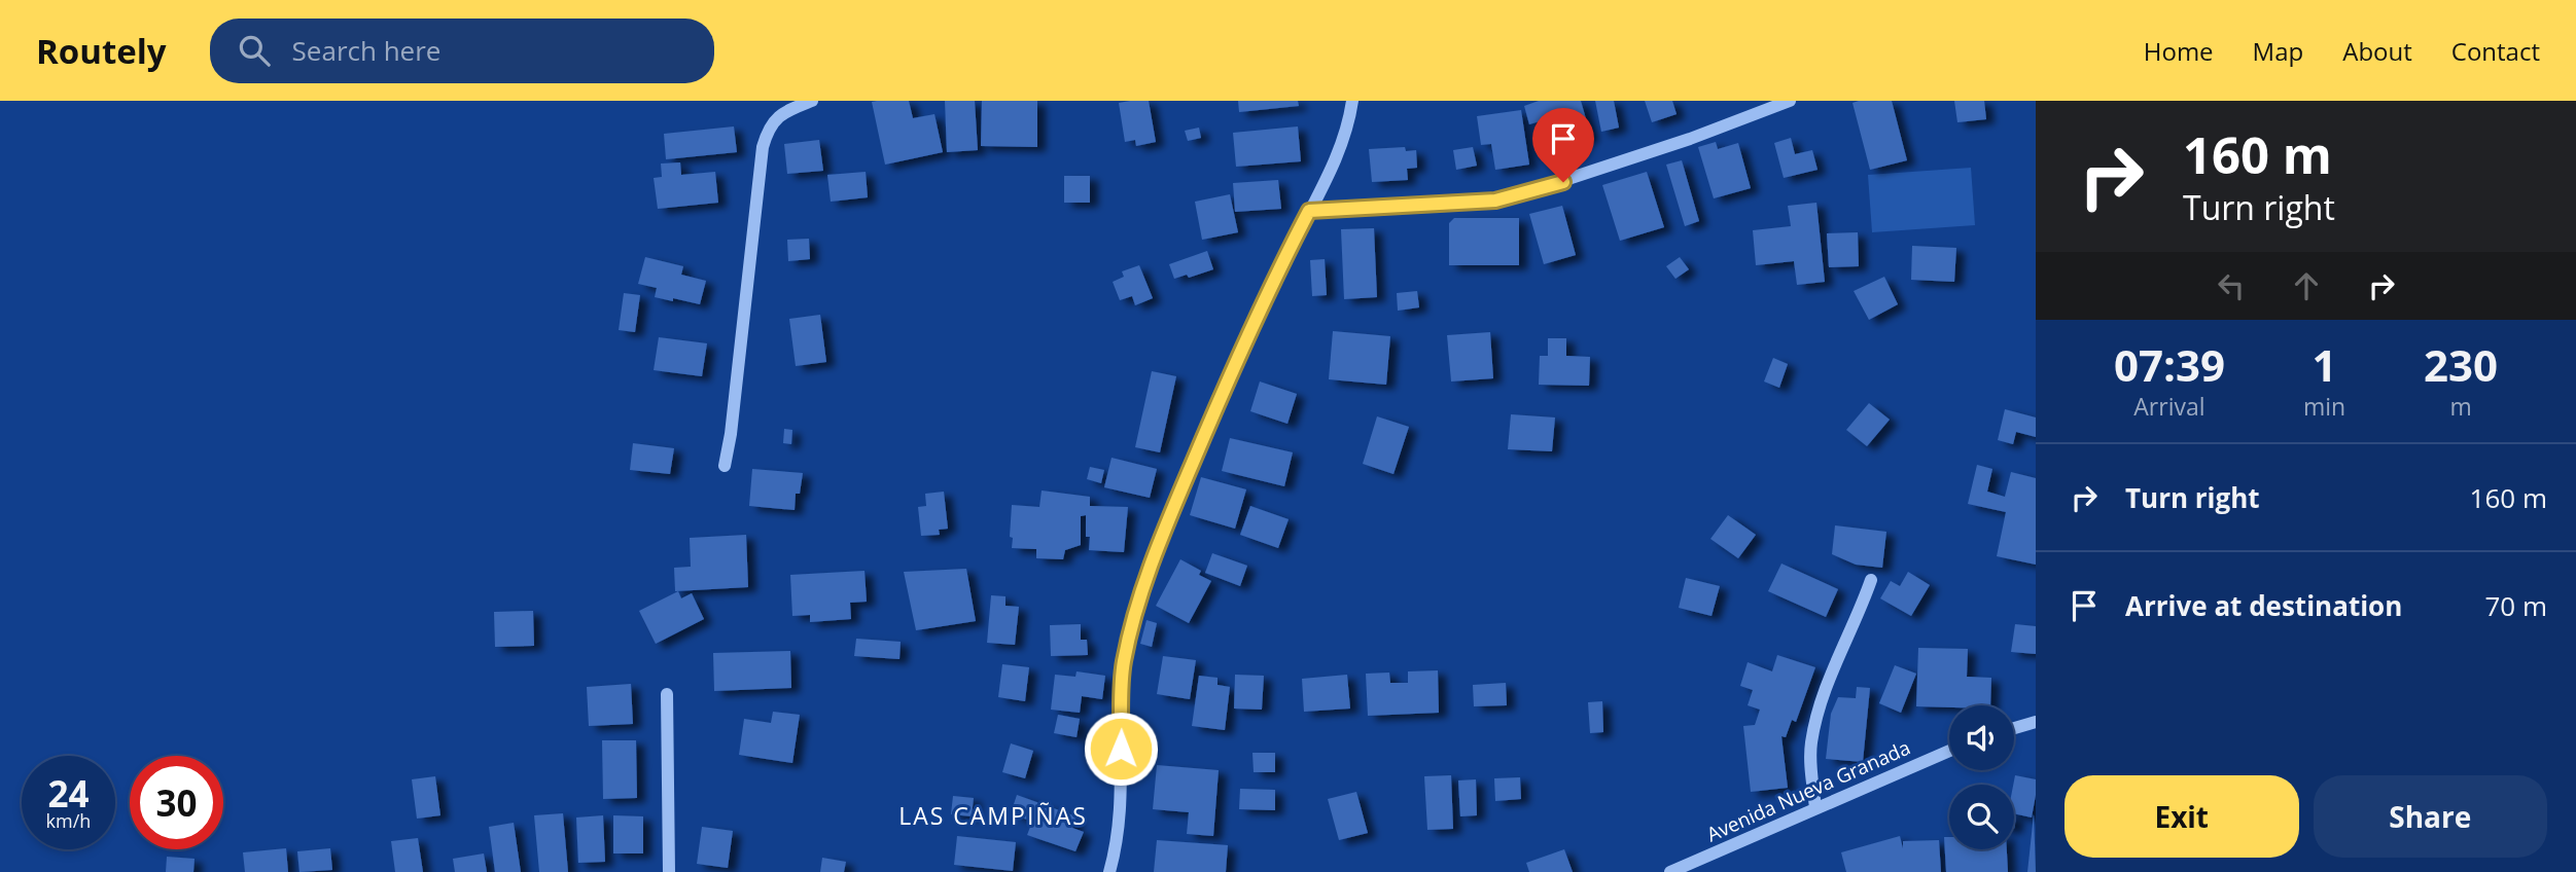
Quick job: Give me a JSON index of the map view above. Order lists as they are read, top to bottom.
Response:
{
  "streets": {
    "street": ["Avenida Nueva Granada"]
  },
  "districts": ["LAS CAMPIÑAS"],
  "page": {
    "header": "Routely",
    "search": "Search here",
    "nav": [
      "Home",
      "Map",
      "About",
      "Contact"
    ],
    "turn": ["160 m", "Turn right"],
    "eta": [
      "07:39",
      "Arrival",
      "1",
      "min",
      "230",
      "m"
    ],
    "list": [
      {
        "name": "Turn right",
        "value": "160 m"
      },
      {
        "name": "Arrive at destination",
        "value": "70 m"
      }
    ],
    "speed": "24 km/h",
    "limit": "30",
    "buttons": ["Exit", "Share"]
  }
}
